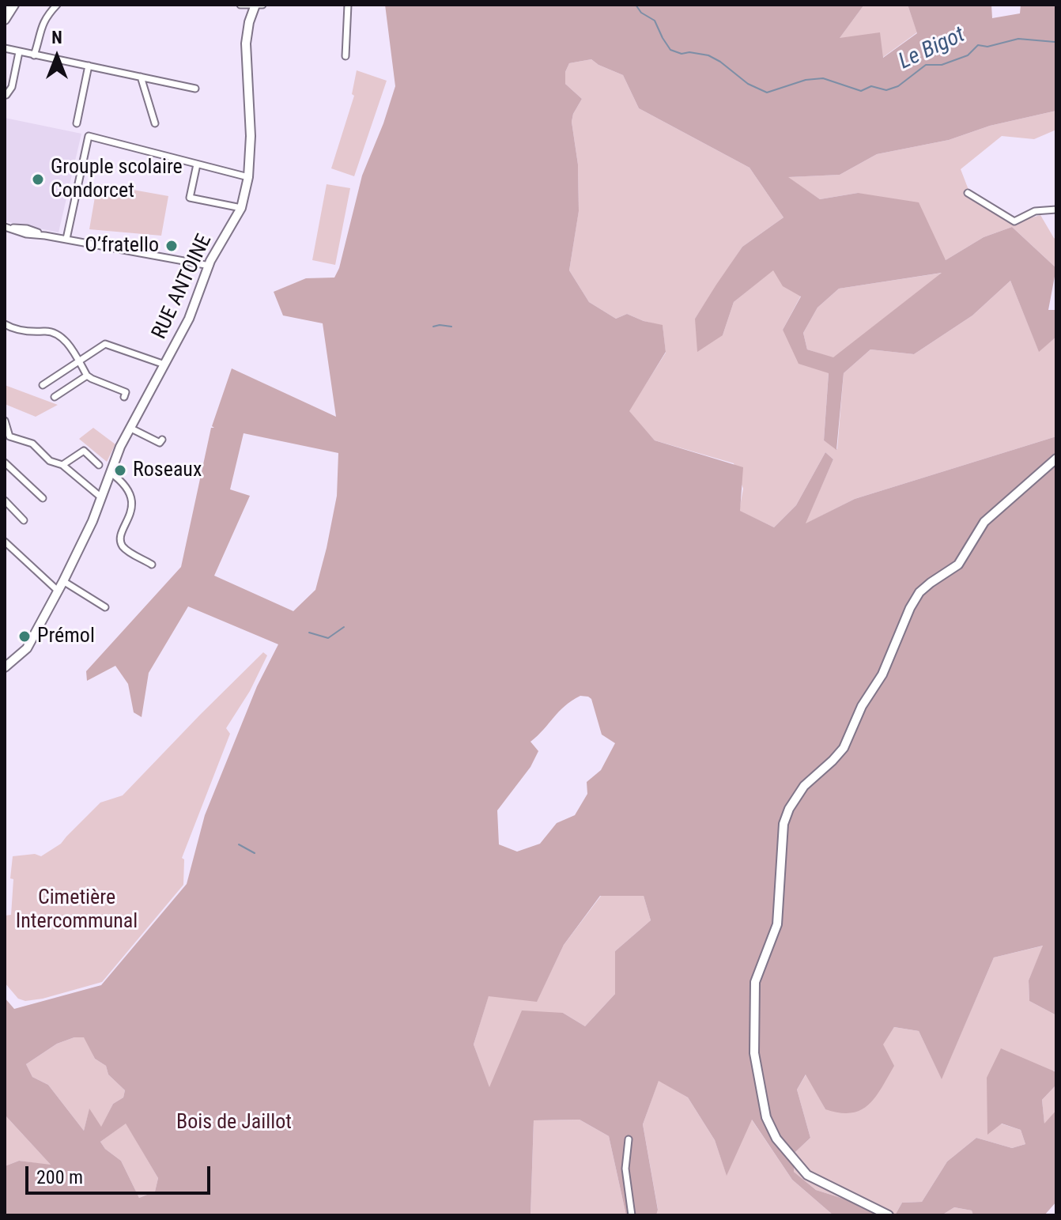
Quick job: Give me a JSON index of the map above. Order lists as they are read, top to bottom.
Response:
{
  "streets": {
    "street": ["RUE ANTOINE"]
  },
  "water": ["Le Bigot"],
  "parks": ["Cimetière Intercommunal", "Bois de Jaillot"],
  "places": [
    "Grouple scolaire Condorcet",
    "O’fratello",
    "Roseaux",
    "Prémol"
  ],
  "scale_bar": "200 m",
  "north": "top"
}
